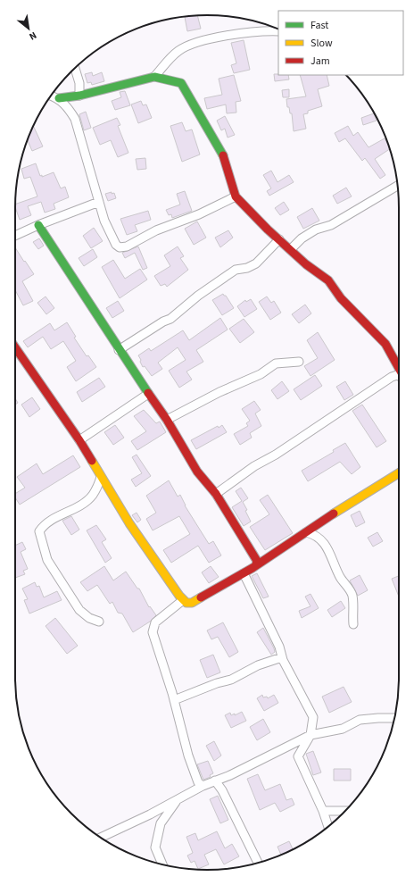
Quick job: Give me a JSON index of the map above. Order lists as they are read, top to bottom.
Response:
{
  "legend": ["Fast", "Slow", "Jam"],
  "north": "bottom right"
}
